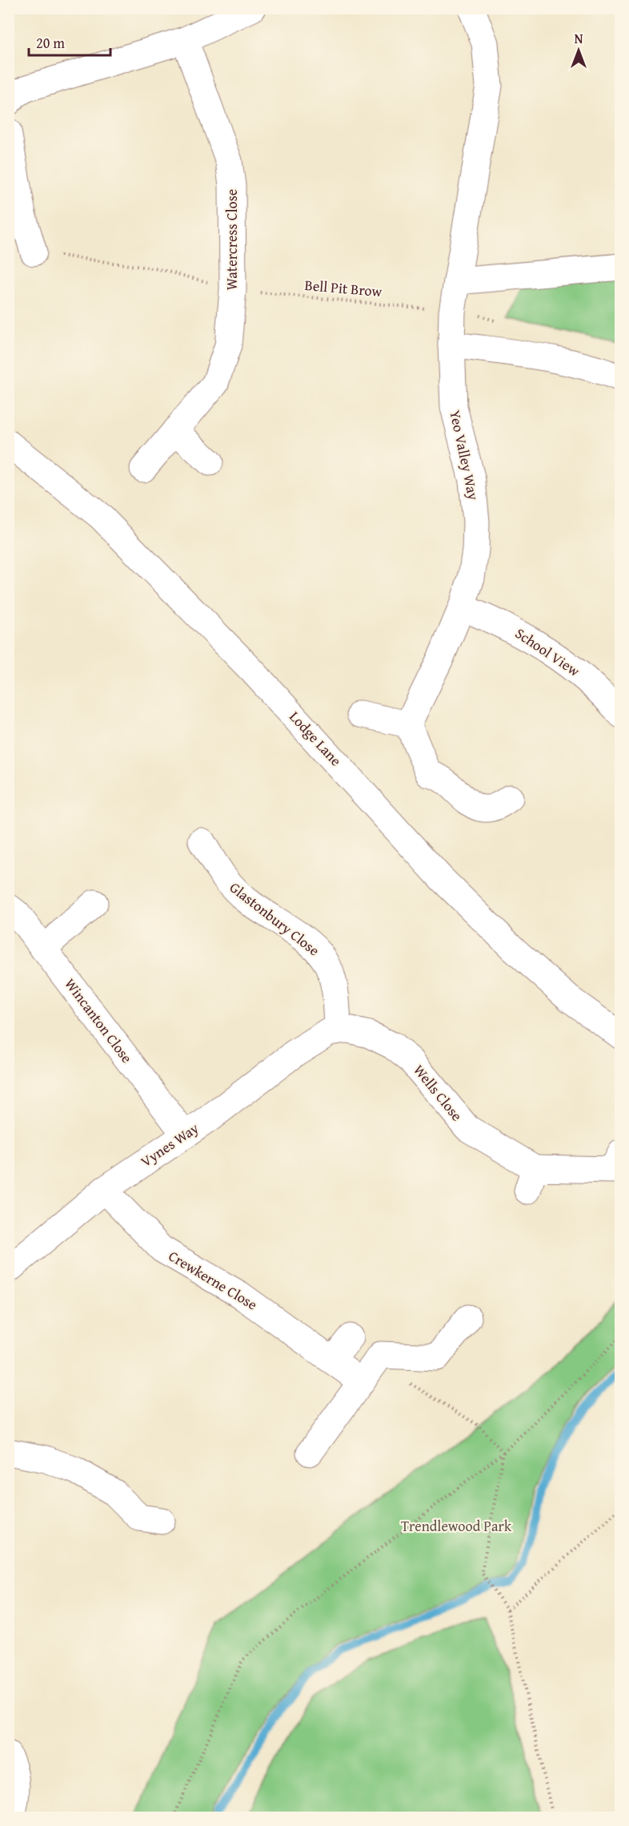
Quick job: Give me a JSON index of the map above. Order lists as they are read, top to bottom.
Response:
{
  "streets": {
    "street": [
      "Watercress Close",
      "Yeo Valley Way",
      "School View",
      "Lodge Lane",
      "Glastonbury Close",
      "Wincanton Close",
      "Wells Close",
      "Vynes Way",
      "Crewkerne Close"
    ],
    "path": ["Bell Pit Brow"]
  },
  "crossings": [
    ["Watercress Close", "Bell Pit Brow"],
    ["Bell Pit Brow", "Yeo Valley Way"],
    ["Yeo Valley Way", "School View"],
    ["Glastonbury Close", "Wells Close"],
    ["Glastonbury Close", "Vynes Way"],
    ["Wincanton Close", "Vynes Way"],
    ["Wells Close", "Vynes Way"],
    ["Vynes Way", "Crewkerne Close"]
  ],
  "parks": ["Trendlewood Park"],
  "scale_bar": "20 m",
  "north": "top"
}
